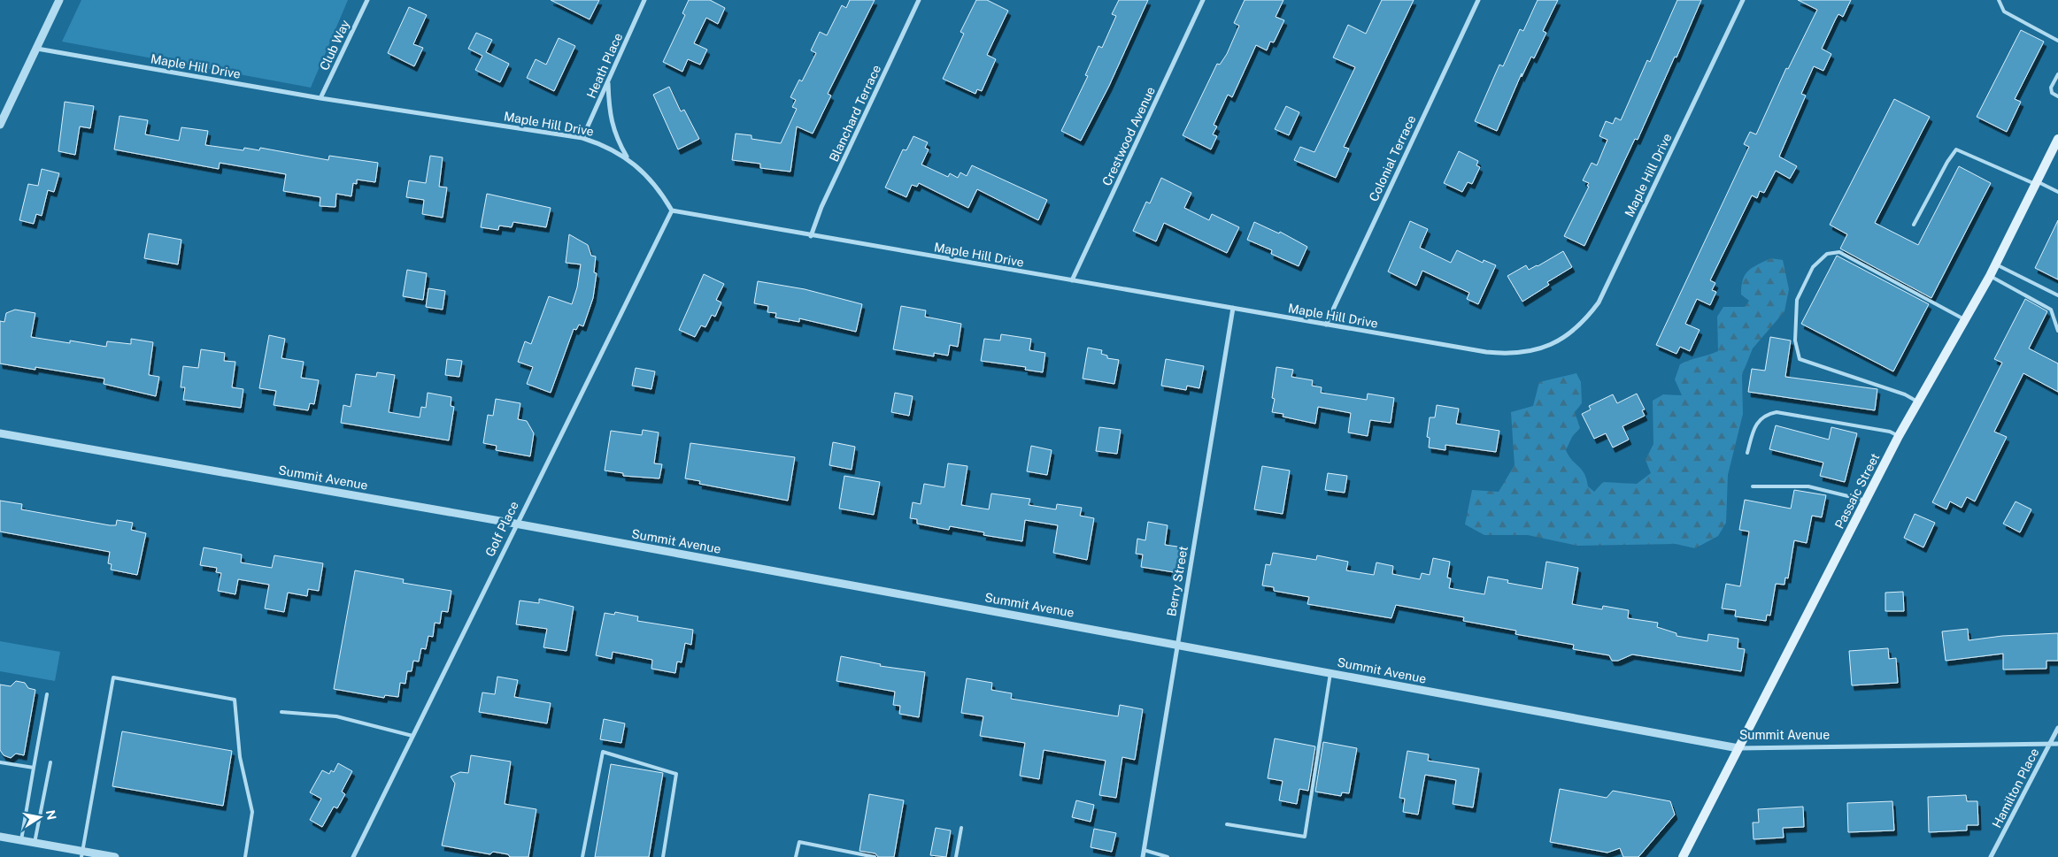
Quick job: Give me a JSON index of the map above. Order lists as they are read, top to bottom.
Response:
{
  "streets": {
    "main road": ["Passaic Street"],
    "street": [
      "Club Way",
      "Heath Place",
      "Maple Hill Drive",
      "Blanchard Terrace",
      "Crestwood Avenue",
      "Colonial Terrace",
      "Summit Avenue",
      "Golf Place",
      "Berry Street",
      "Hamilton Place"
    ]
  },
  "crossings": [
    ["Club Way", "Maple Hill Drive"],
    ["Heath Place", "Maple Hill Drive"],
    ["Maple Hill Drive", "Blanchard Terrace"],
    ["Maple Hill Drive", "Crestwood Avenue"],
    ["Maple Hill Drive", "Colonial Terrace"],
    ["Maple Hill Drive", "Golf Place"],
    ["Maple Hill Drive", "Berry Street"],
    ["Summit Avenue", "Passaic Street"],
    ["Summit Avenue", "Golf Place"],
    ["Summit Avenue", "Berry Street"],
    ["Summit Avenue", "Hamilton Place"]
  ],
  "north": "right"
}
